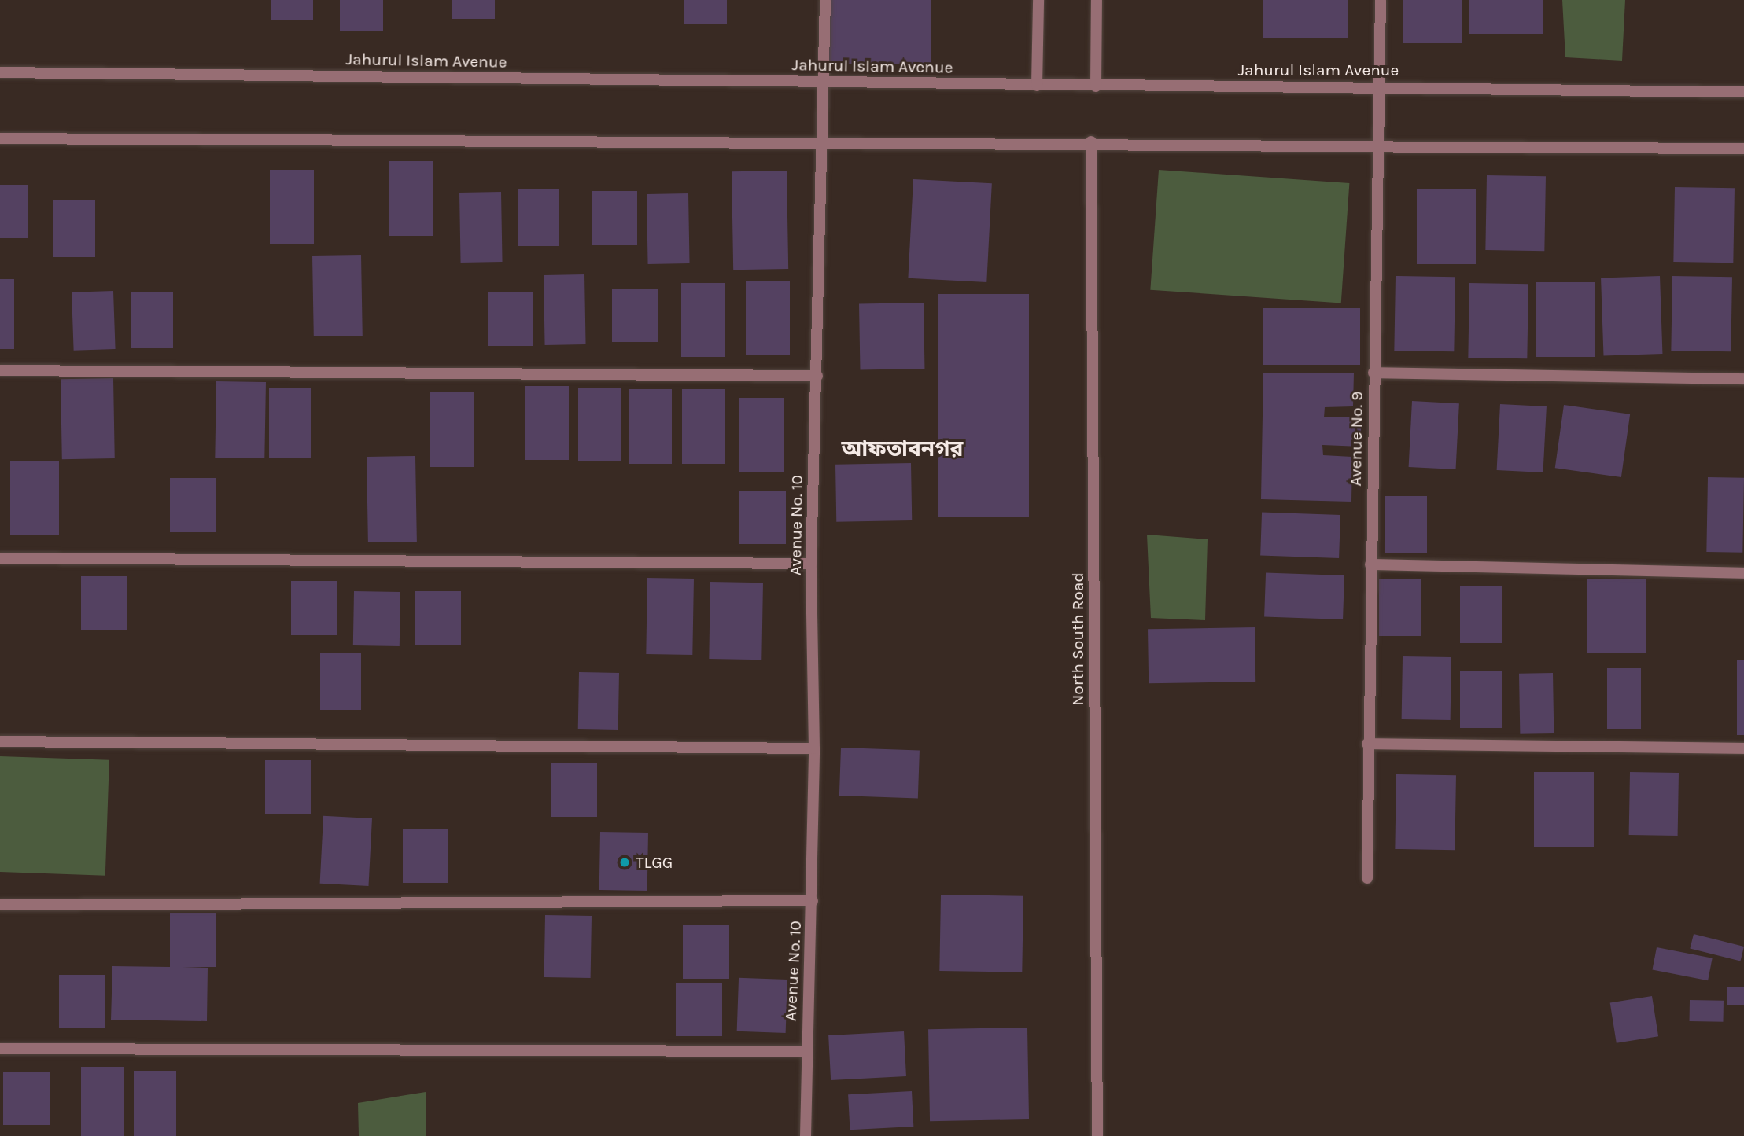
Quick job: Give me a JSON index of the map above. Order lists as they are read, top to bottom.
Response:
{
  "streets": {
    "street": [
      "Jahurul Islam Avenue",
      "Avenue No. 9",
      "Avenue No. 10",
      "North South Road"
    ]
  },
  "crossings": [
    ["Jahurul Islam Avenue", "Avenue No. 9"],
    ["Jahurul Islam Avenue", "Avenue No. 10"]
  ],
  "districts": ["আফতাবনগর"],
  "places": ["TLGG"]
}
